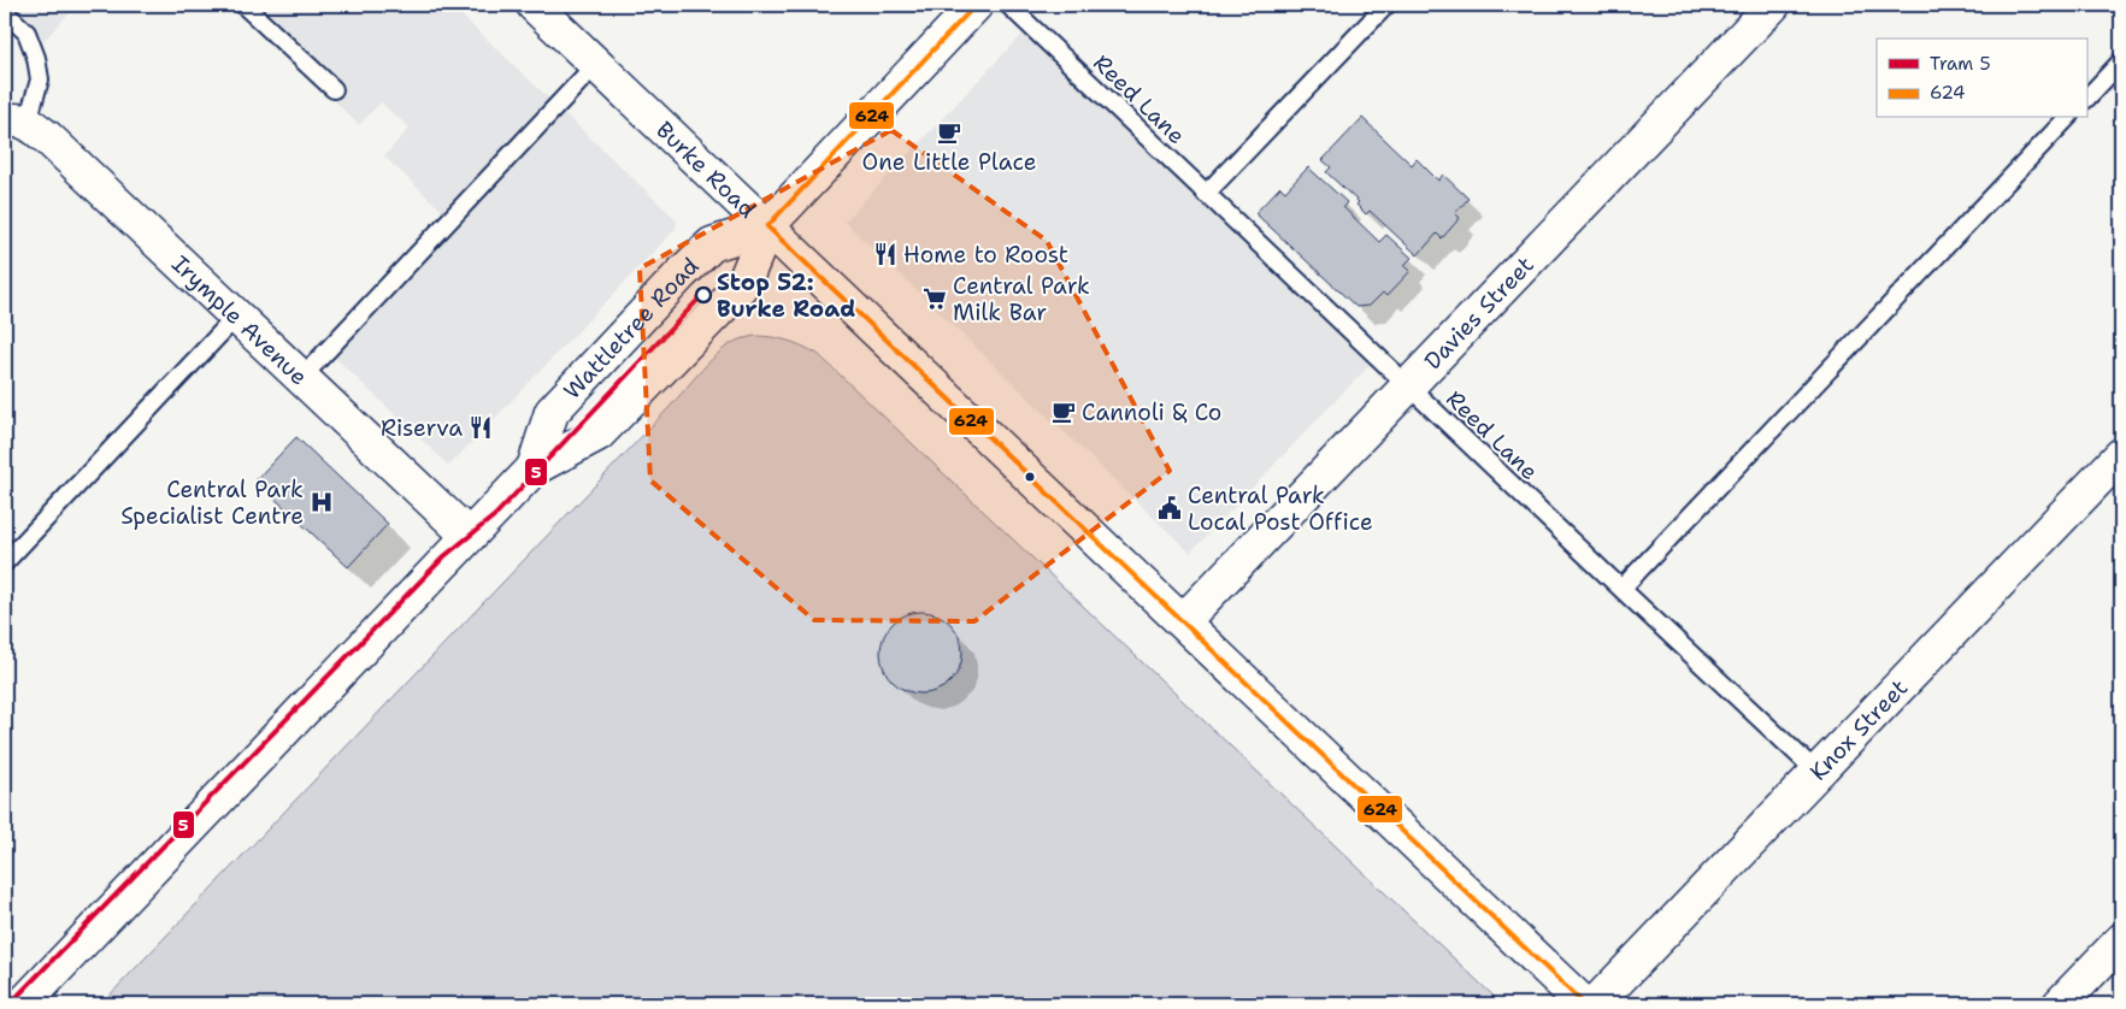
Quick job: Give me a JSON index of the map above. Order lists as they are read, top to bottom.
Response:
{
  "streets": {
    "main road": [
      "Burke Road",
      "Davies Street",
      "Irymple Avenue",
      "Wattletree Road",
      "Knox Street"
    ],
    "lane": ["Reed Lane"]
  },
  "crossings": [
    ["Reed Lane", "Davies Street"],
    ["Reed Lane", "Knox Street"],
    ["Burke Road", "Davies Street"],
    ["Burke Road", "Wattletree Road"],
    ["Irymple Avenue", "Wattletree Road"]
  ],
  "places": {
    "cafe": ["One Little Place", "Cannoli & Co"],
    "restaurant": ["Home to Roost", "Riserva"],
    "other": ["Stop 52: Burke Road"],
    "supermarket": ["Central Park Milk Bar"],
    "hospital": ["Central Park Specialist Centre"],
    "public building": ["Central Park Local Post Office"]
  },
  "lines": ["transit line 624", "tram line 5"],
  "legend": ["Tram 5", "624"]
}
